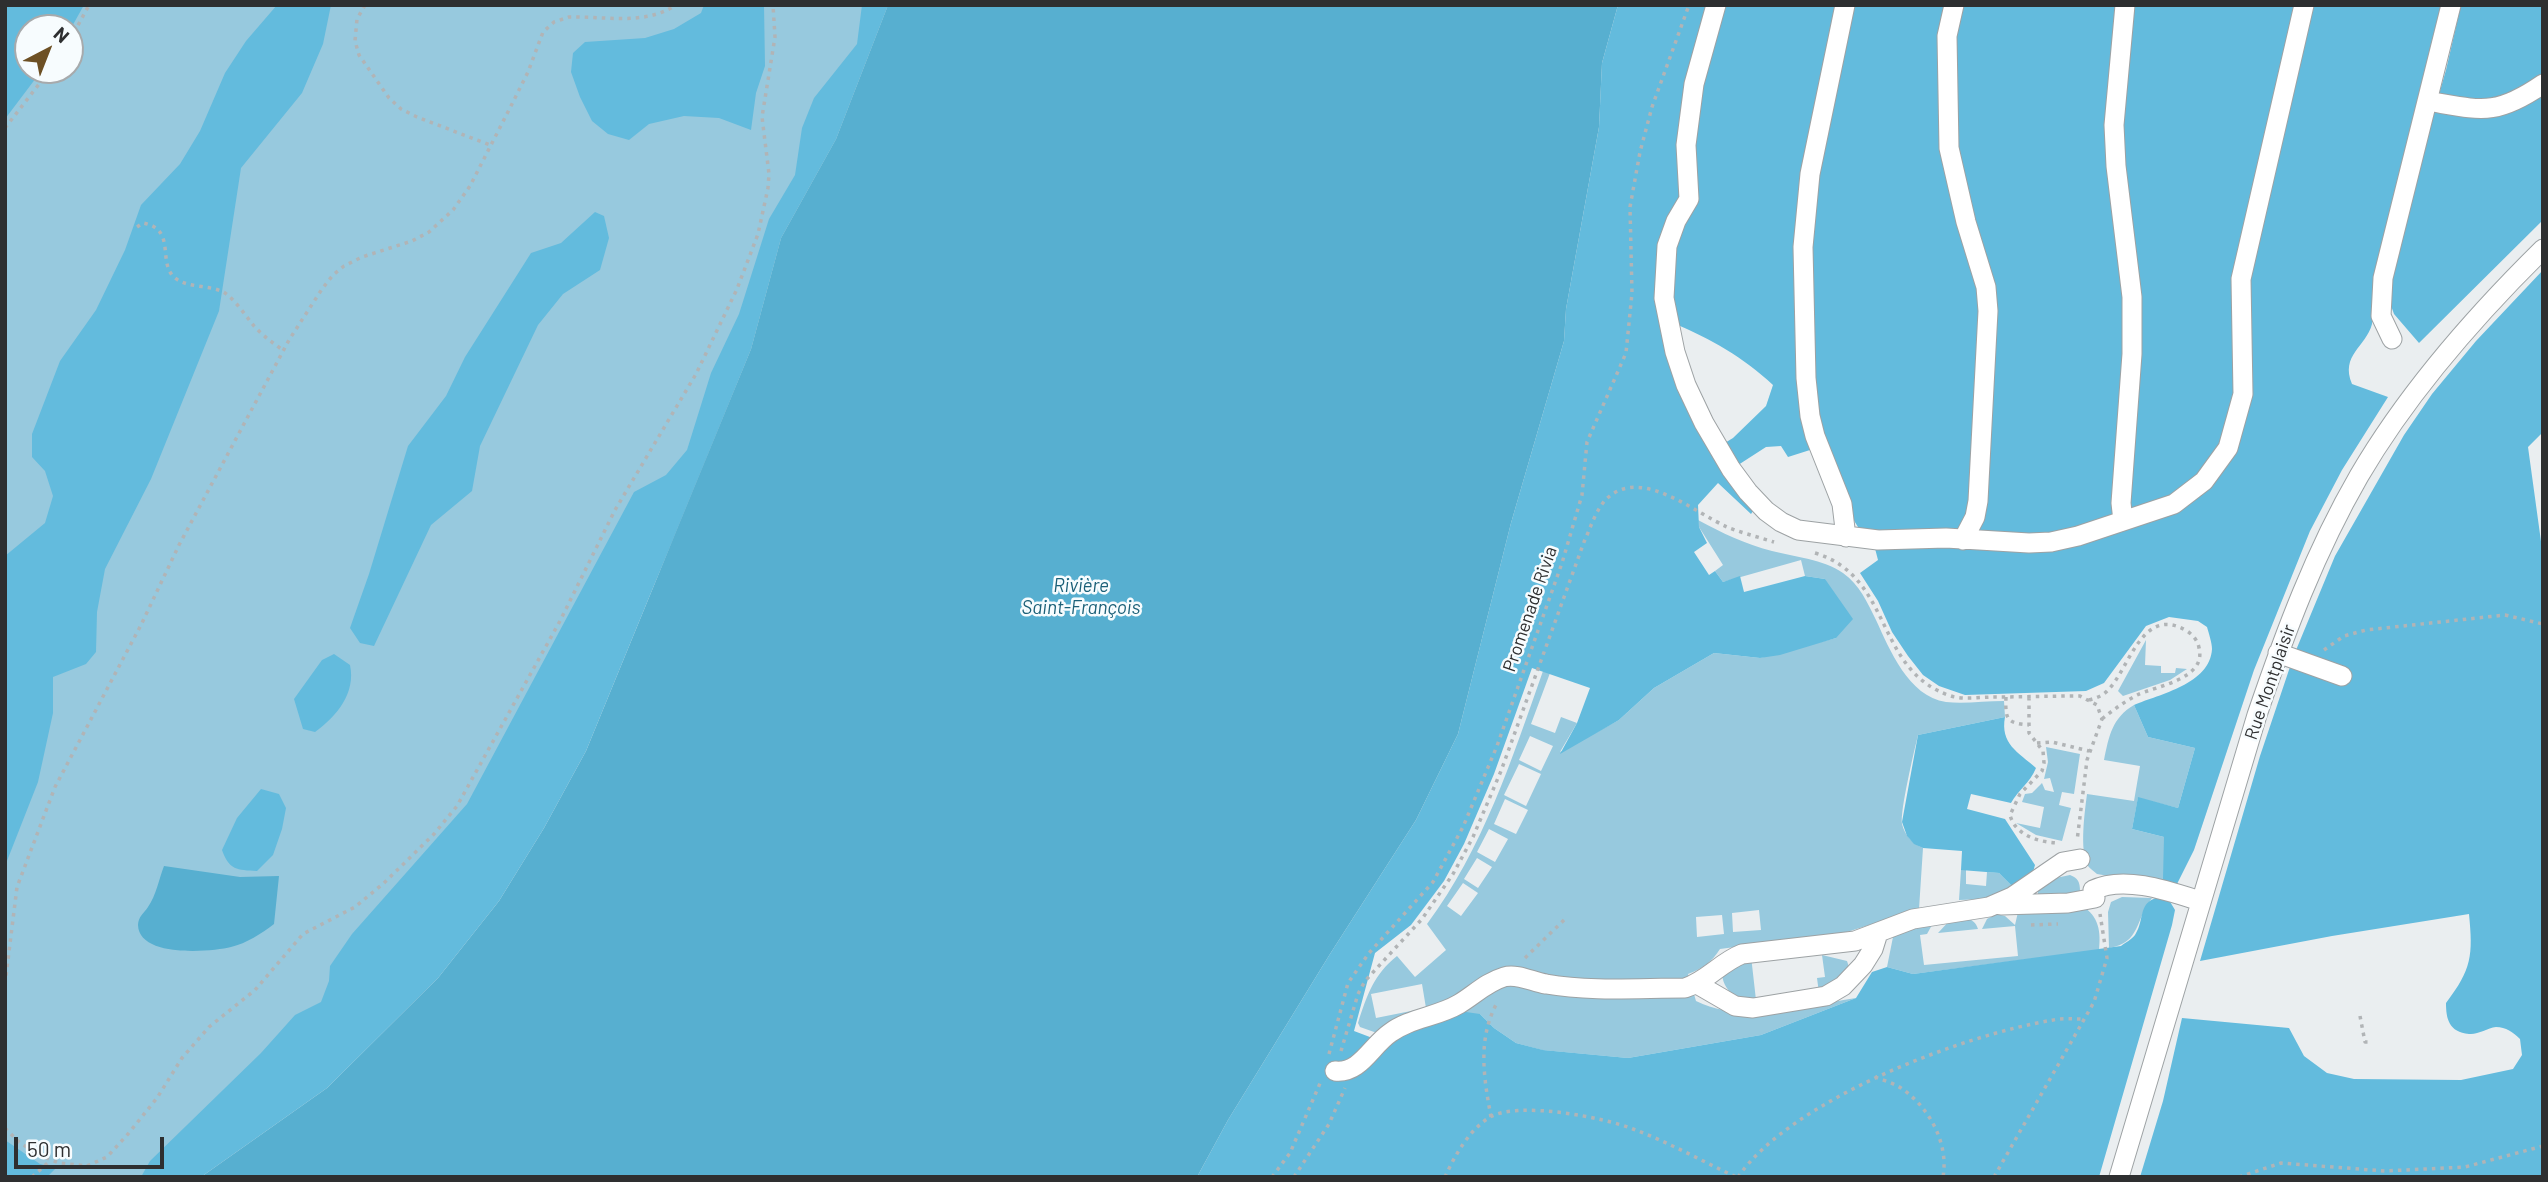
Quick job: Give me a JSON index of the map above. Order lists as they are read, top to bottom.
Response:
{
  "streets": {
    "street": ["Rue Montplaisir"],
    "path": ["Promenade Rivia"]
  },
  "water": ["Rivière Saint-François"],
  "scale_bar": "50 m",
  "north": "top right"
}
